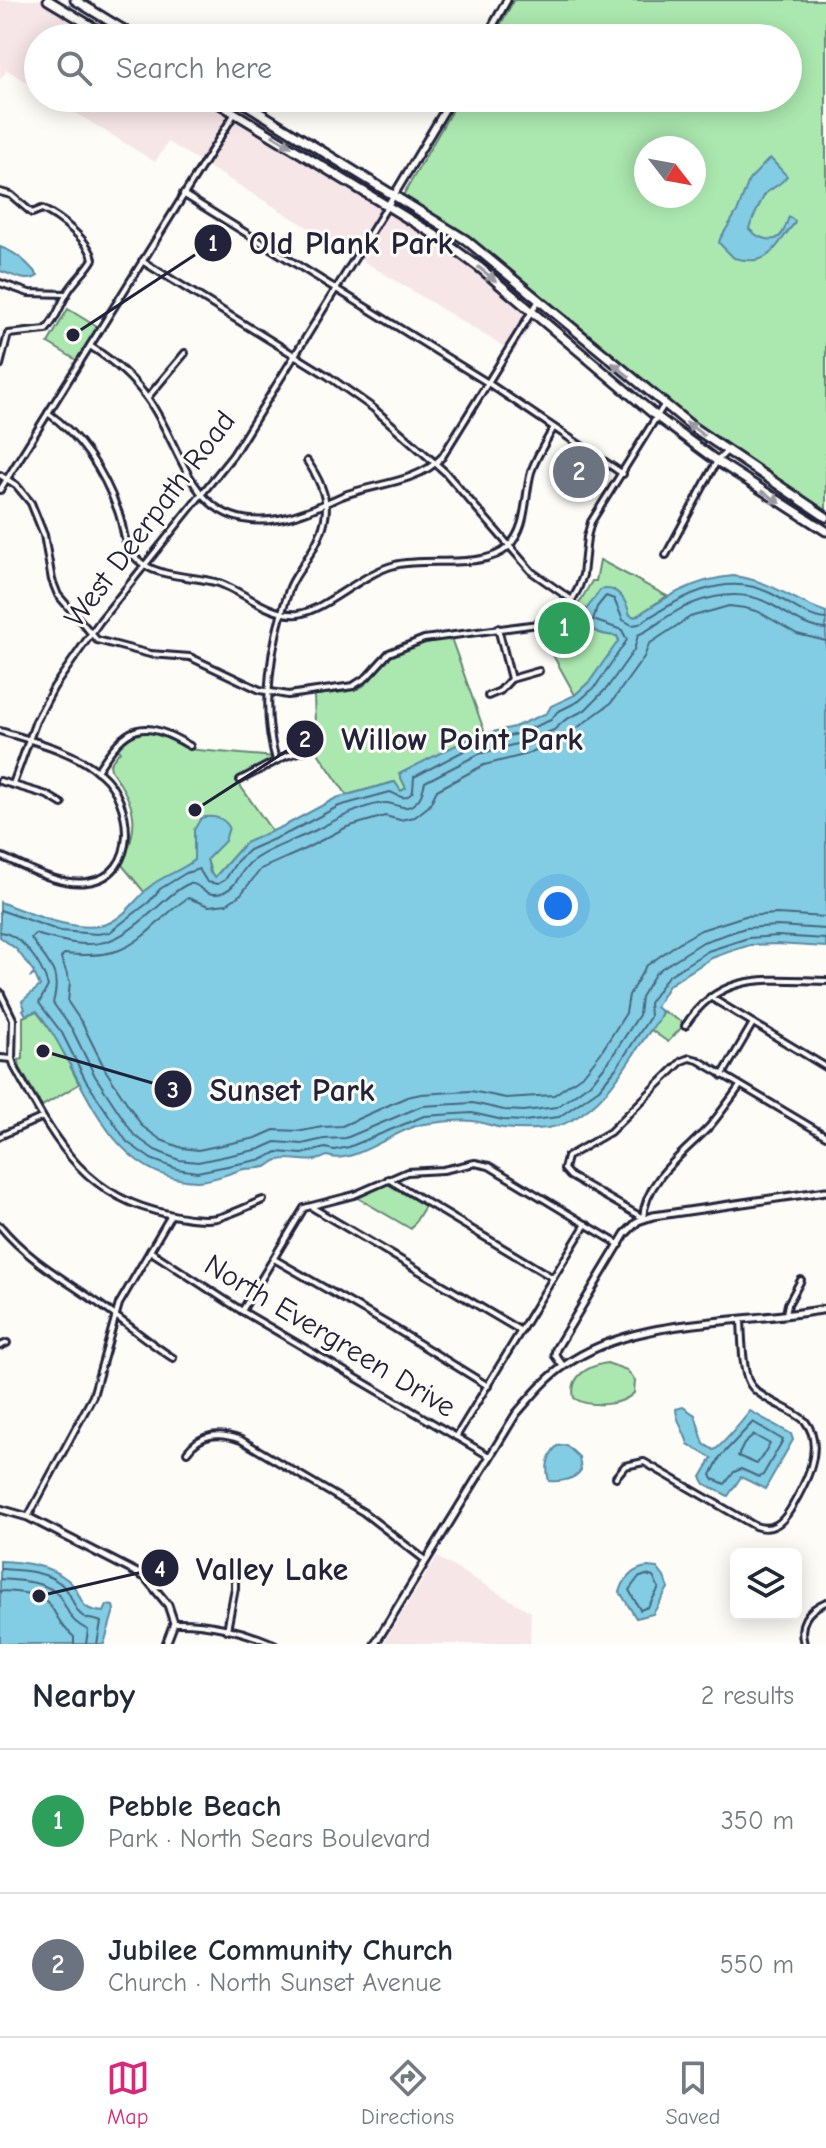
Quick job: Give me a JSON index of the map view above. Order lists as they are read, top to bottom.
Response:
{
  "streets": {
    "street": ["West Deerpath Road", "North Evergreen Drive"]
  },
  "places": [
    "Old Plank Park",
    "Willow Point Park",
    "Sunset Park",
    "Valley Lake"
  ],
  "north": "bottom right",
  "page": {
    "search": "Search here",
    "pins": ["2", "1"],
    "heading": ["Nearby", "2 results"],
    "list": [
      {
        "mark": "1",
        "name": "Pebble Beach",
        "note": "Park · North Sears Boulevard",
        "value": "350 m"
      },
      {
        "mark": "2",
        "name": "Jubilee Community Church",
        "note": "Church · North Sunset Avenue",
        "value": "550 m"
      }
    ],
    "nav": ["Map", "Directions", "Saved"]
  }
}
